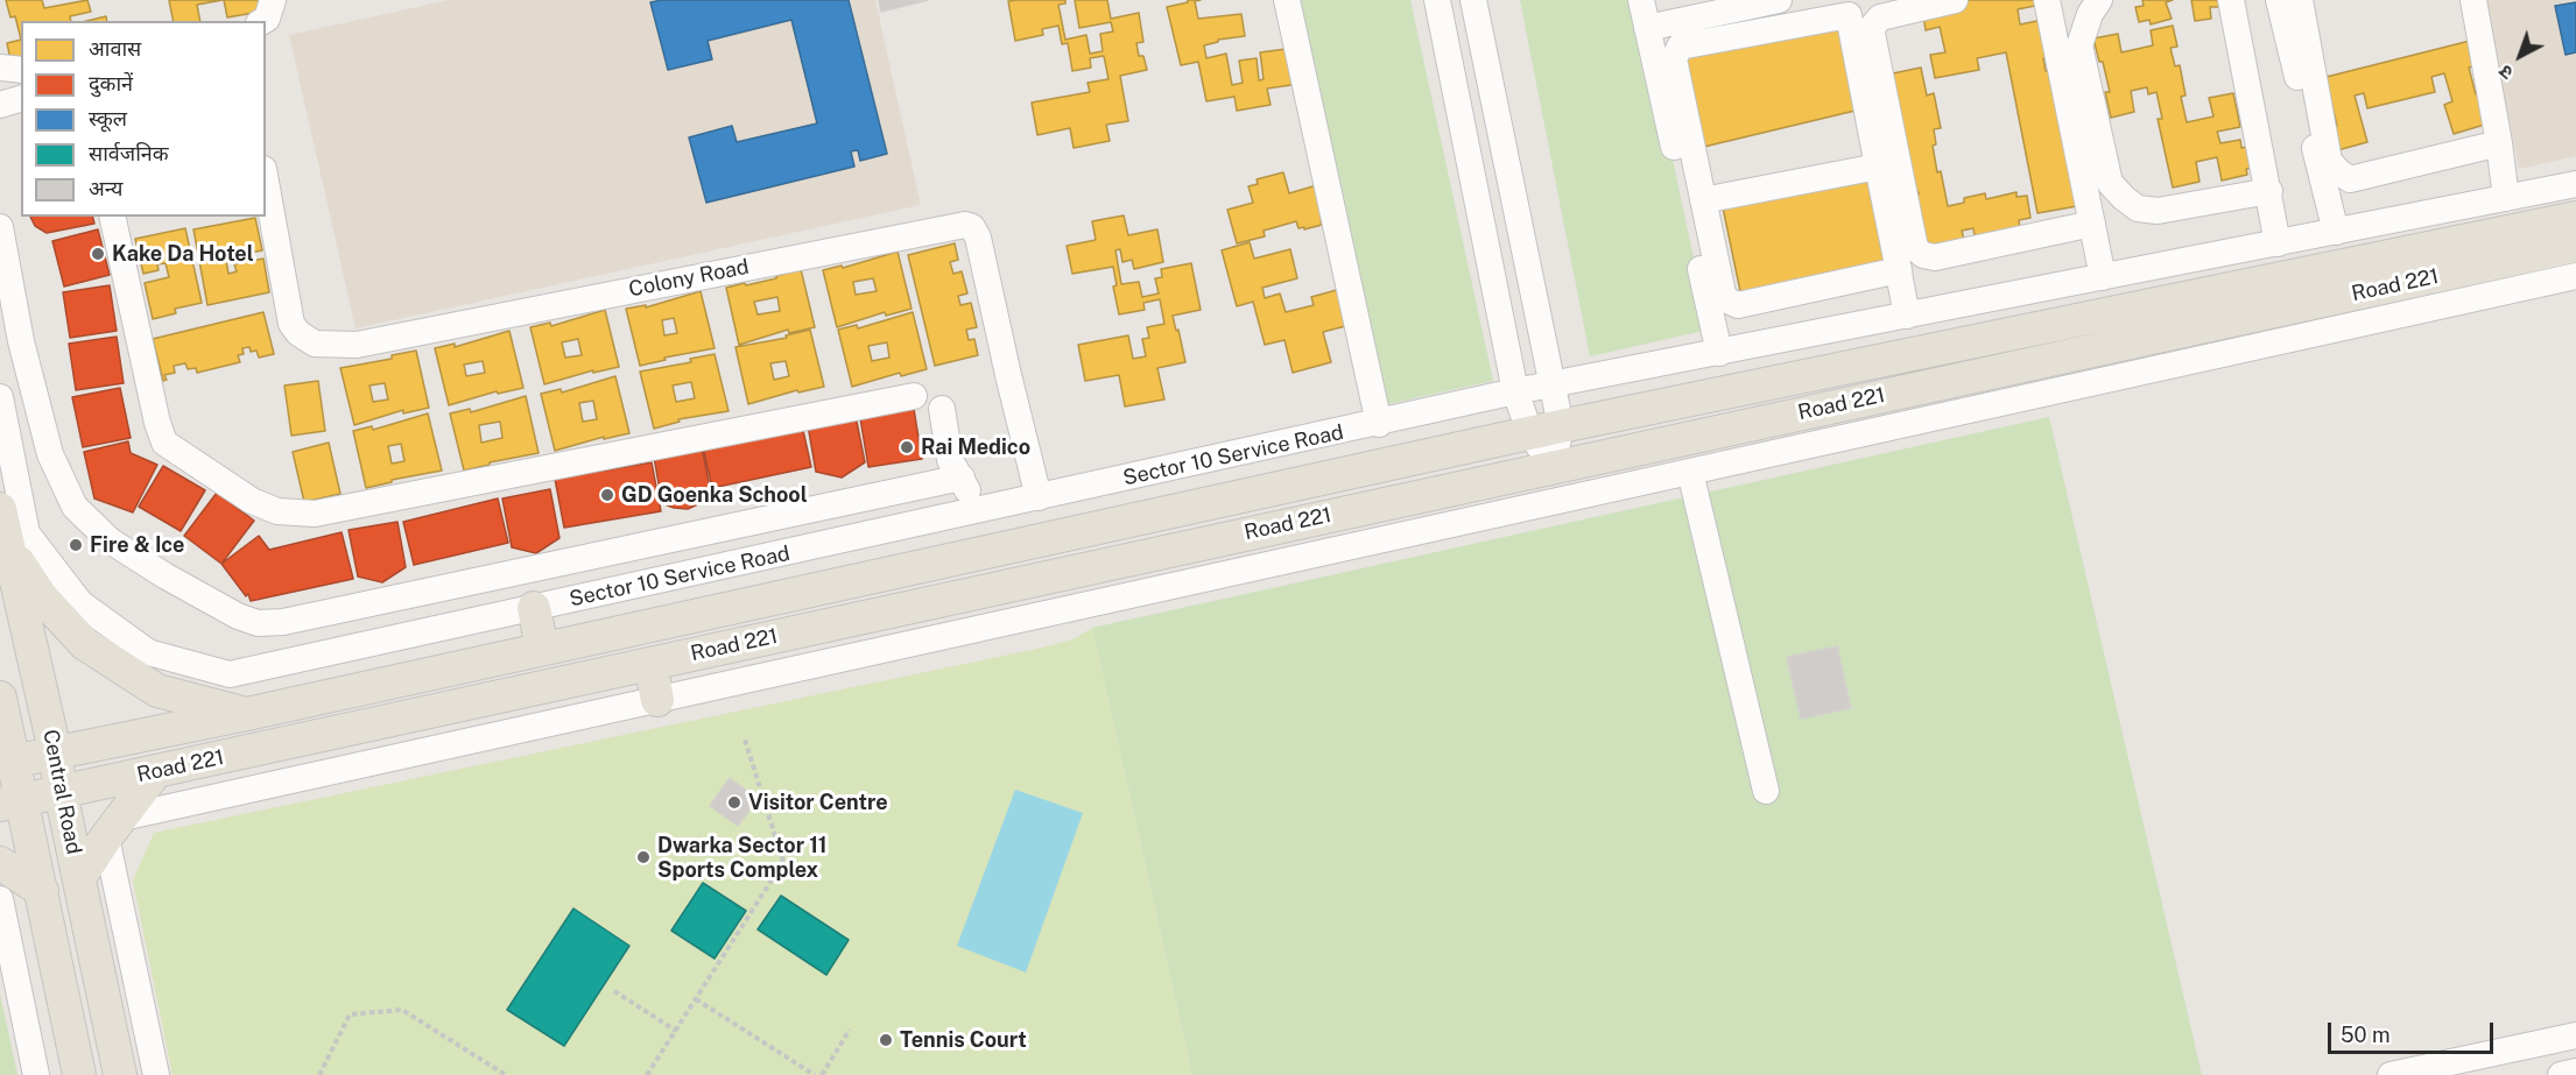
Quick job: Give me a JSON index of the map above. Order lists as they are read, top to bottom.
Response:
{
  "streets": {
    "main road": ["Road 221", "Central Road"],
    "street": ["Colony Road", "Sector 10 Service Road"]
  },
  "crossings": [
    ["Colony Road", "Sector 10 Service Road"],
    ["Road 221", "Central Road"]
  ],
  "places": [
    "Kake Da Hotel",
    "Rai Medico",
    "GD Goenka School",
    "Fire & Ice",
    "Visitor Centre",
    "Dwarka Sector 11 Sports Complex",
    "Tennis Court"
  ],
  "legend": [
    "आवास",
    "दुकानें",
    "स्कूल",
    "सार्वजनिक",
    "अन्य"
  ],
  "scale_bar": "50 m",
  "north": "bottom left"
}
